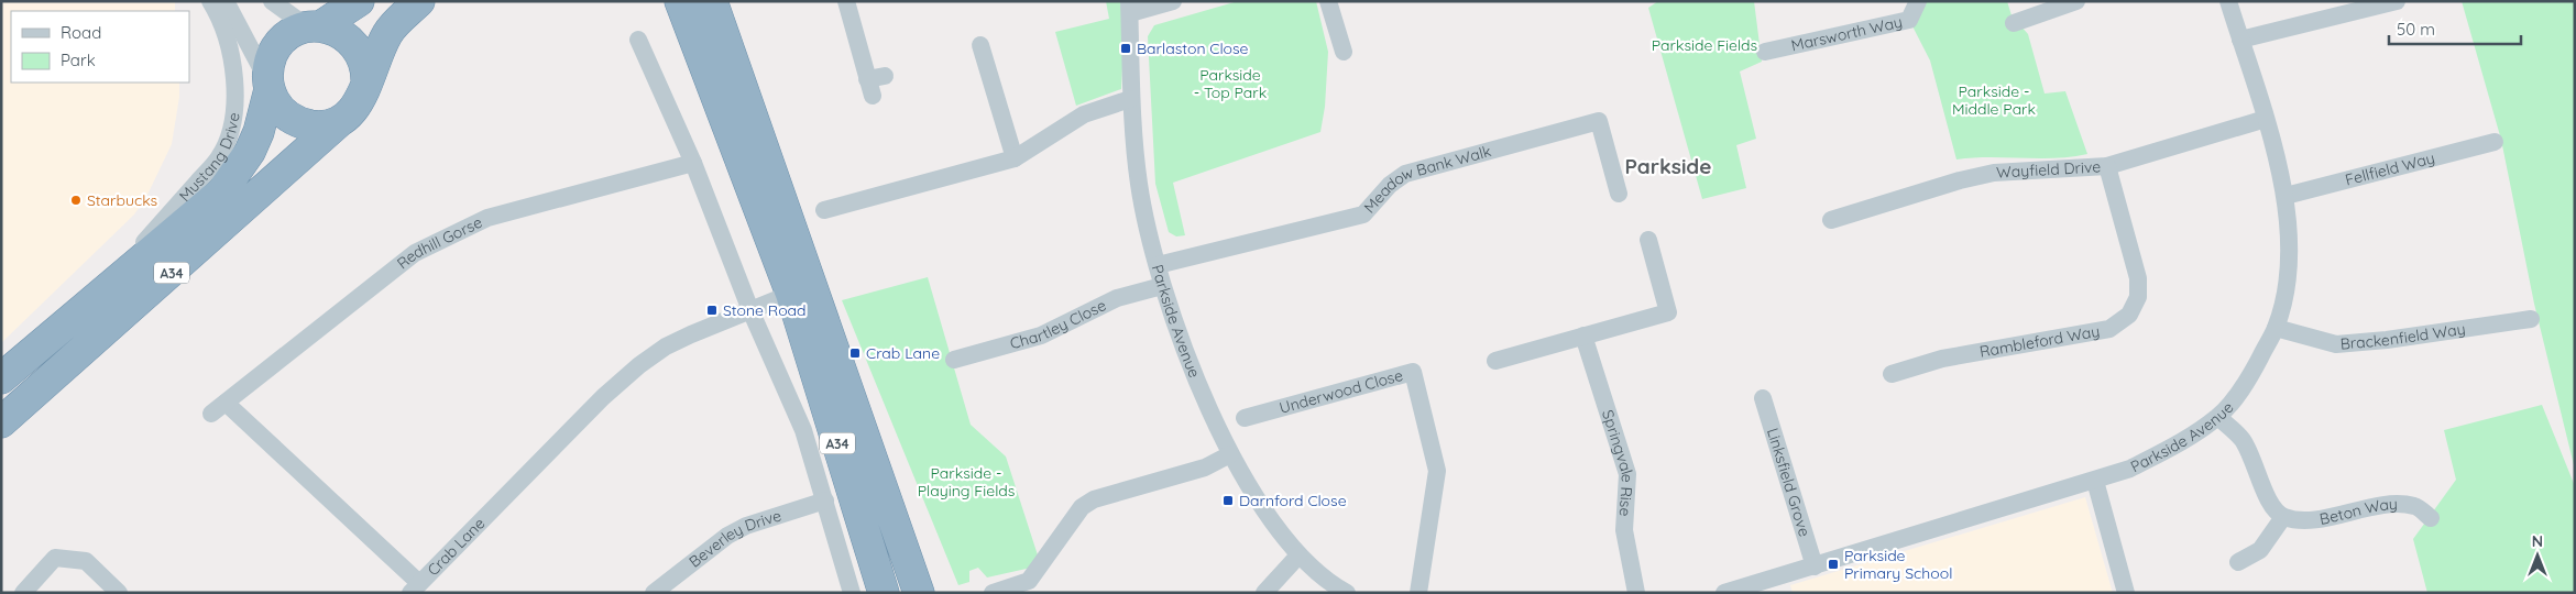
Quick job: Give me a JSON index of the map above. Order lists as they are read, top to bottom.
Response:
{
  "streets": {
    "highway": ["A34"],
    "street": [
      "Marsworth Way",
      "Mustang Drive",
      "Fellfield Way",
      "Wayfield Drive",
      "Meadow Bank Walk",
      "Redhill Gorse",
      "Parkside Avenue",
      "Chartley Close",
      "Brackenfield Way",
      "Rambleford Way",
      "Underwood Close",
      "Springvale Rise",
      "Linksfield Grove",
      "Beton Way",
      "Beverley Drive",
      "Crab Lane"
    ]
  },
  "crossings": [
    ["Mustang Drive", "A34"],
    ["Fellfield Way", "Parkside Avenue"],
    ["Wayfield Drive", "Parkside Avenue"],
    ["Wayfield Drive", "Rambleford Way"],
    ["Meadow Bank Walk", "Parkside Avenue"],
    ["A34", "Crab Lane"],
    ["Parkside Avenue", "Chartley Close"],
    ["Parkside Avenue", "Brackenfield Way"],
    ["Parkside Avenue", "Linksfield Grove"]
  ],
  "districts": ["Parkside"],
  "parks": [
    "Parkside Fields",
    "Parkside - Top Park",
    "Parkside - Middle Park",
    "Parkside - Playing Fields"
  ],
  "places": {
    "transit": [
      "Barlaston Close",
      "Stone Road",
      "Crab Lane",
      "Darnford Close",
      "Parkside Primary School"
    ],
    "other": ["Starbucks"]
  },
  "legend": ["Road", "Park"],
  "scale_bar": "50 m",
  "north": "top"
}
